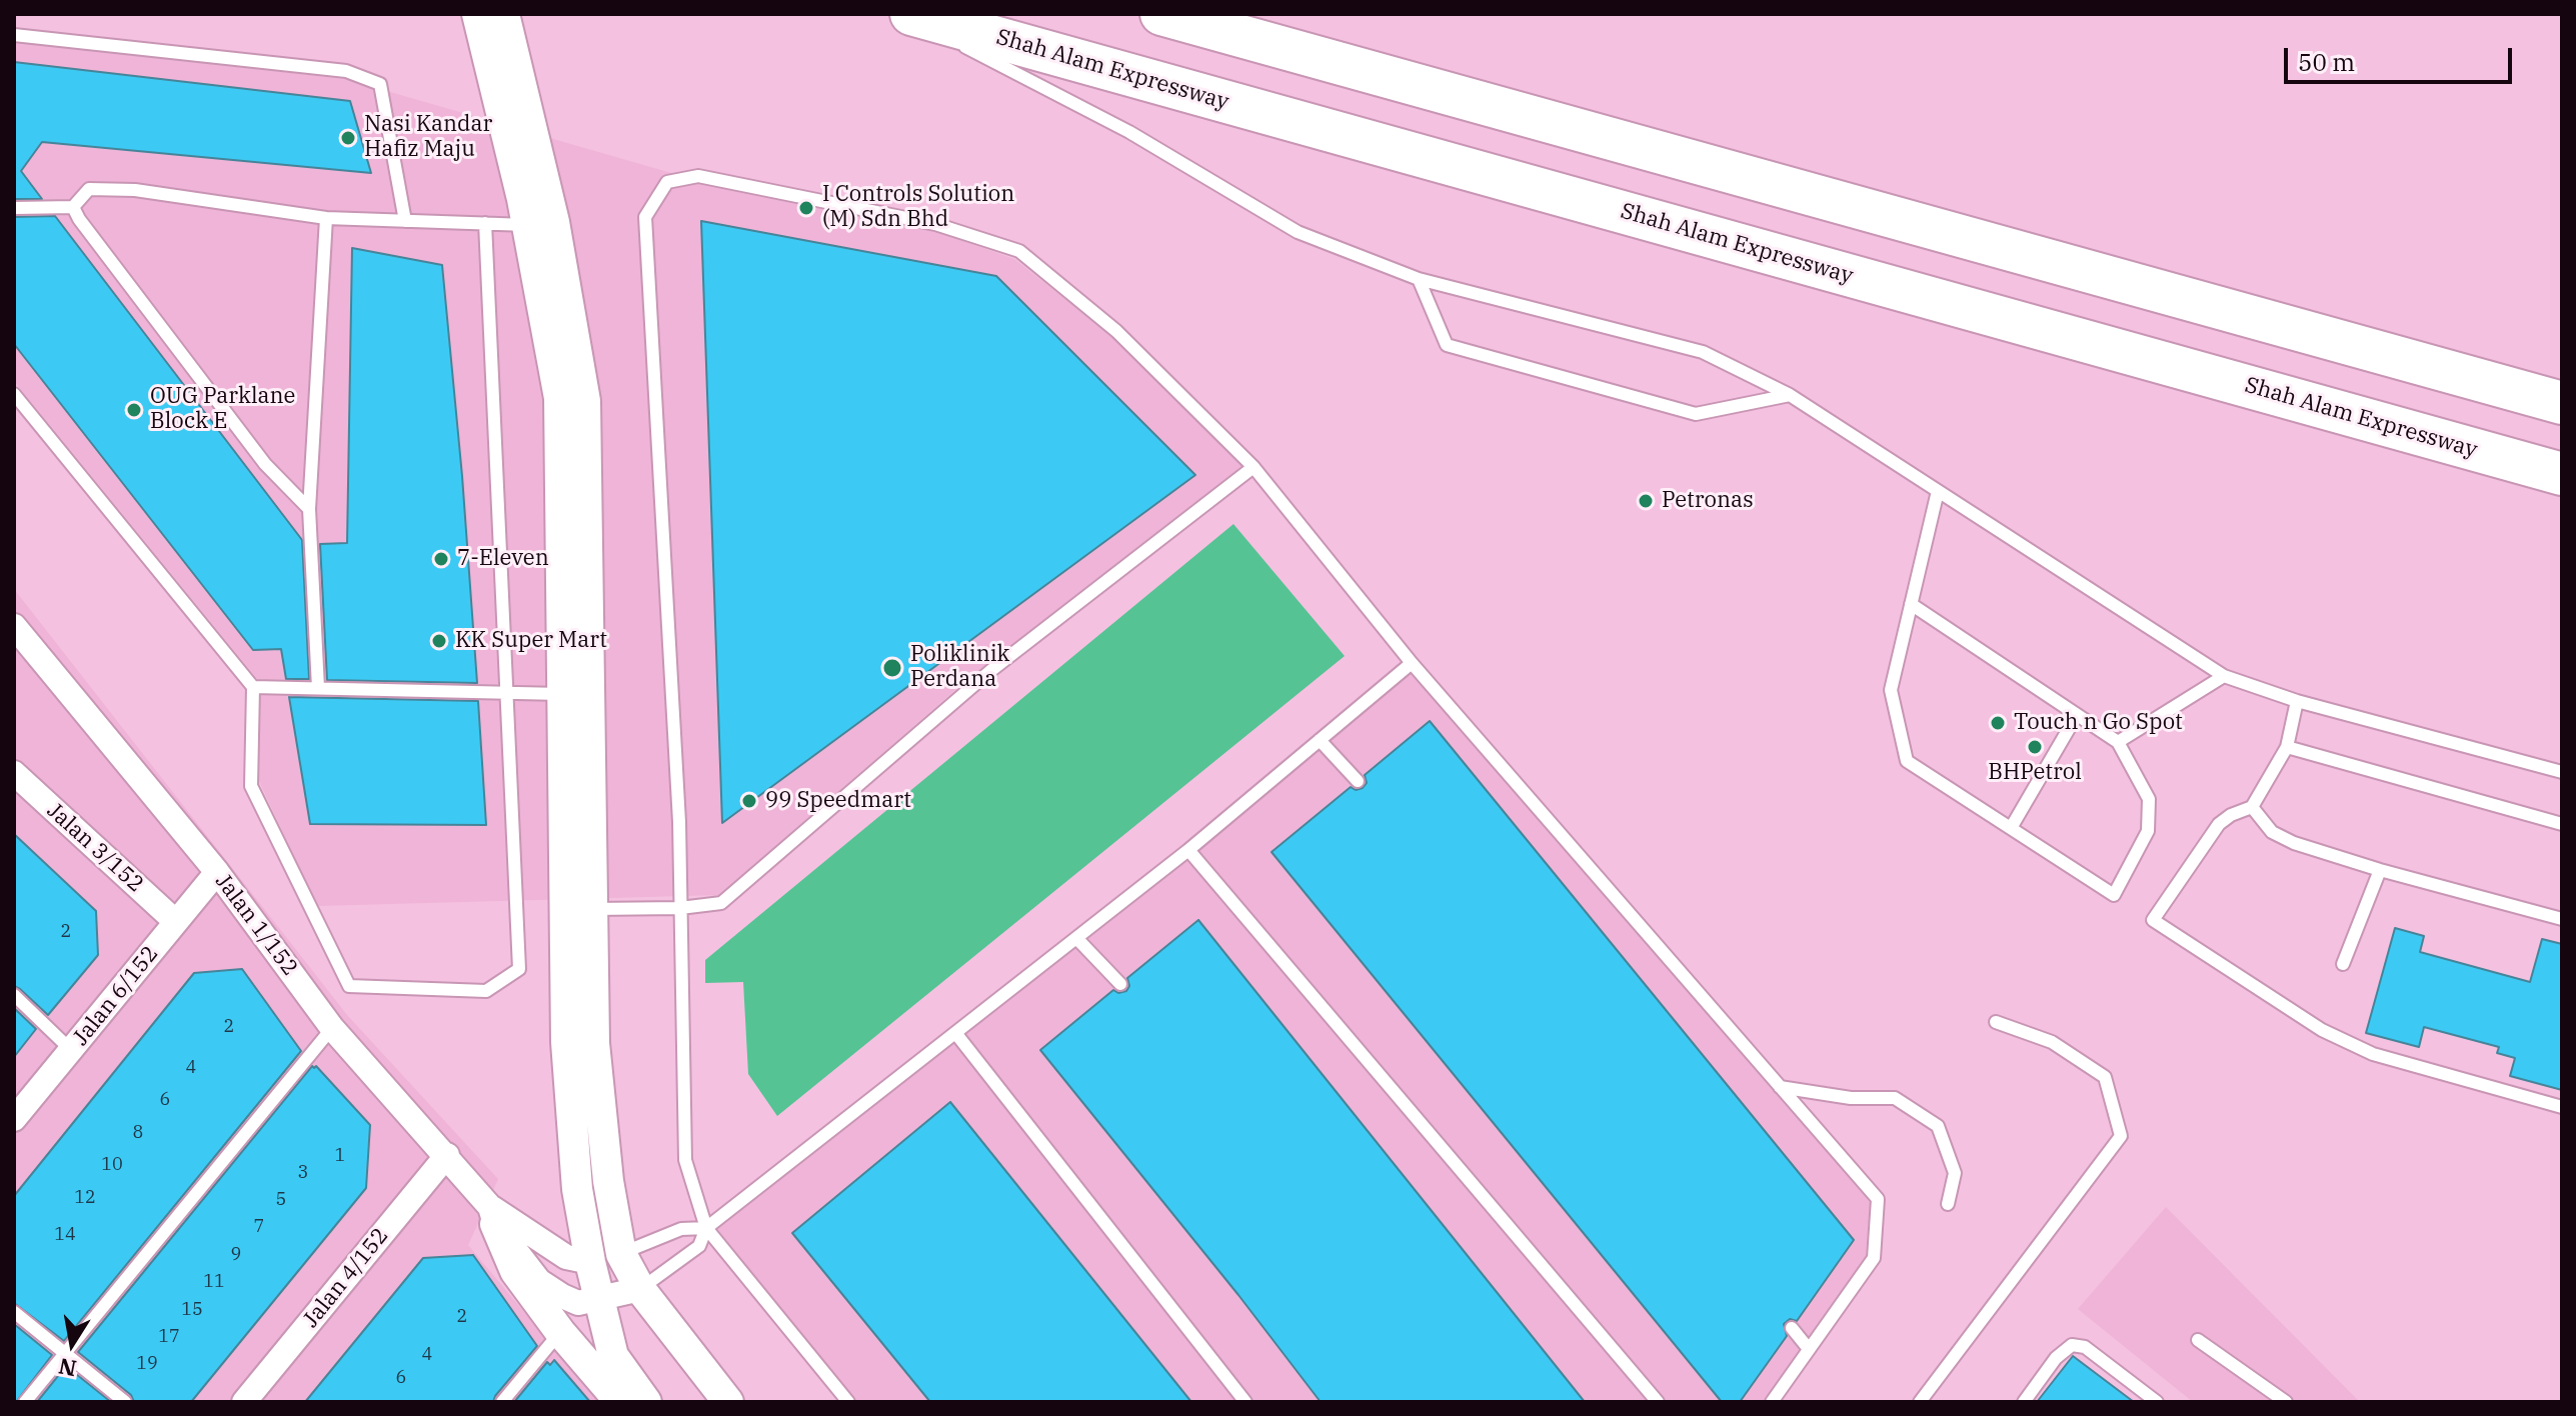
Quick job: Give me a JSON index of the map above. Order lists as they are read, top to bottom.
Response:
{
  "streets": {
    "highway": ["Shah Alam Expressway"],
    "street": [
      "Jalan 3/152",
      "Jalan 1/152",
      "Jalan 6/152",
      "Jalan 4/152"
    ]
  },
  "crossings": [
    ["Jalan 3/152", "Jalan 6/152"],
    ["Jalan 1/152", "Jalan 6/152"],
    ["Jalan 1/152", "Jalan 4/152"]
  ],
  "places": [
    "Nasi Kandar Hafiz Maju",
    "I Controls Solution (M) Sdn Bhd",
    "OUG Parklane Block E",
    "Petronas",
    "7-Eleven",
    "KK Super Mart",
    "Poliklinik Perdana",
    "Touch n Go Spot",
    "BHPetrol",
    "99 Speedmart"
  ],
  "house_numbers": [
    "2",
    "2",
    "4",
    "6",
    "8",
    "1",
    "10",
    "3",
    "12",
    "5",
    "7",
    "14",
    "9",
    "11",
    "15",
    "2",
    "17",
    "4",
    "19",
    "6"
  ],
  "scale_bar": "50 m",
  "north": "bottom"
}
